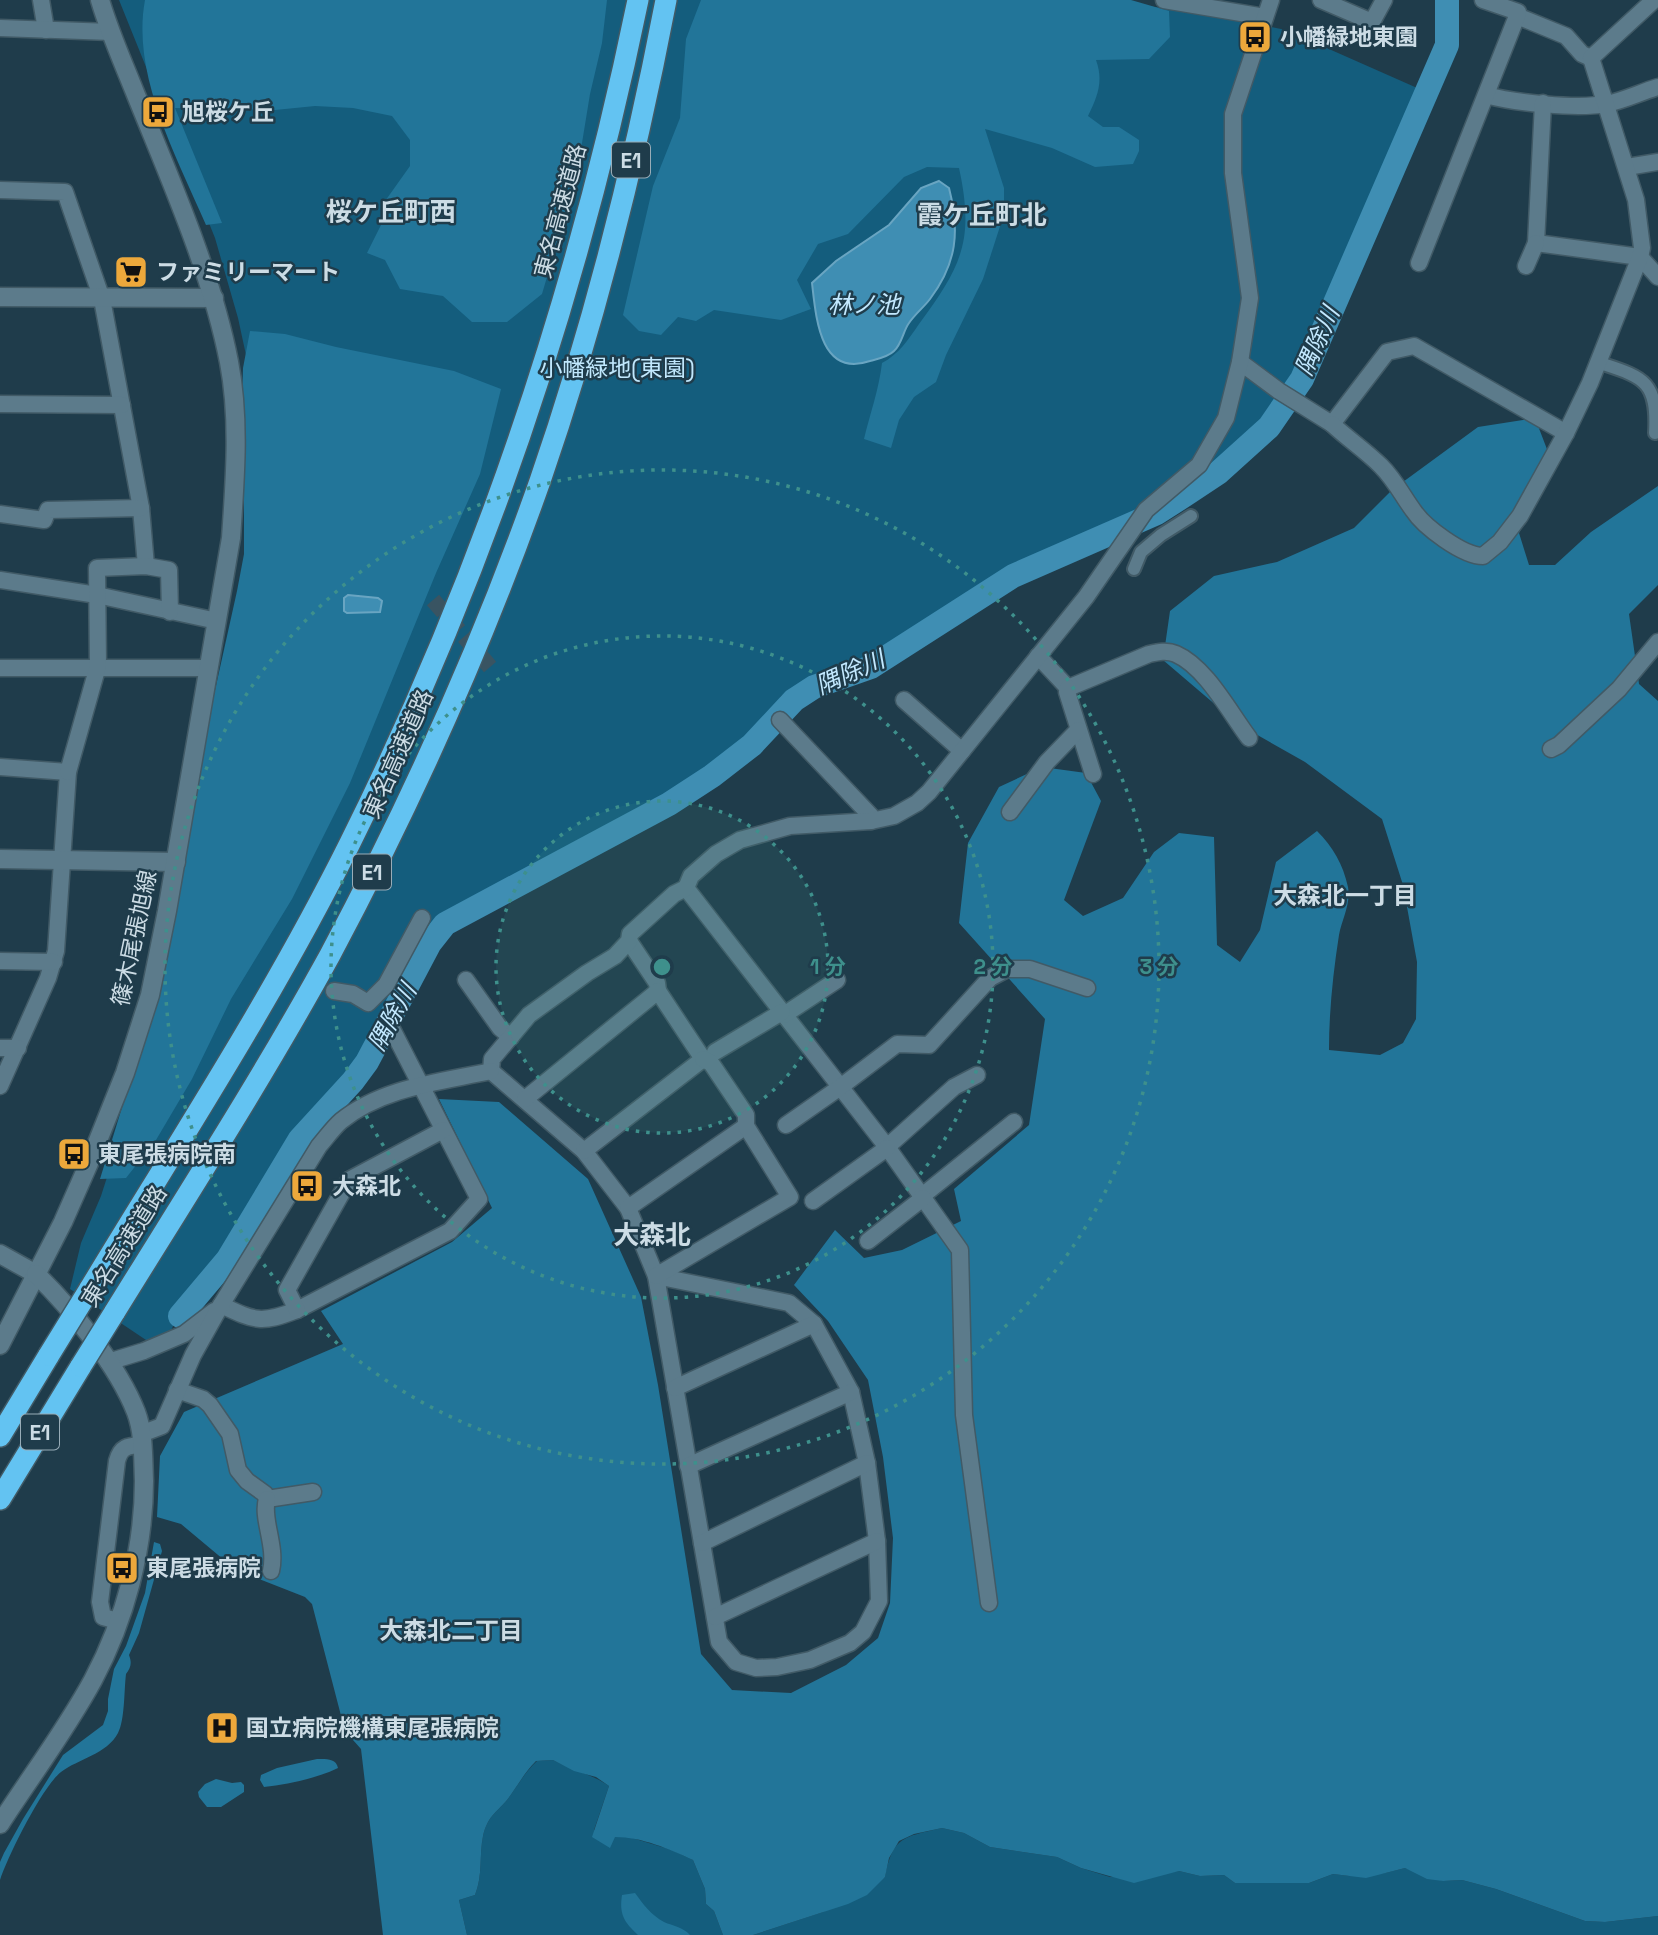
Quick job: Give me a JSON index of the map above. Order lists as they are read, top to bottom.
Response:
{
  "streets": {
    "highway": ["E1", "東名高速道路"],
    "main road": ["篠木尾張旭線"]
  },
  "districts": [
    "桜ケ丘町西",
    "霞ケ丘町北",
    "大森北一丁目",
    "大森北",
    "大森北二丁目"
  ],
  "water": ["林ノ池", "隅除川"],
  "parks": ["小幡緑地(東園)"],
  "places": {
    "bus stop": [
      "小幡緑地東園",
      "旭桜ケ丘",
      "東尾張病院南",
      "大森北",
      "東尾張病院"
    ],
    "supermarket": ["ファミリーマート"],
    "hospital": ["国立病院機構東尾張病院"]
  },
  "rings": ["1 分", "2 分", "3 分"]
}
